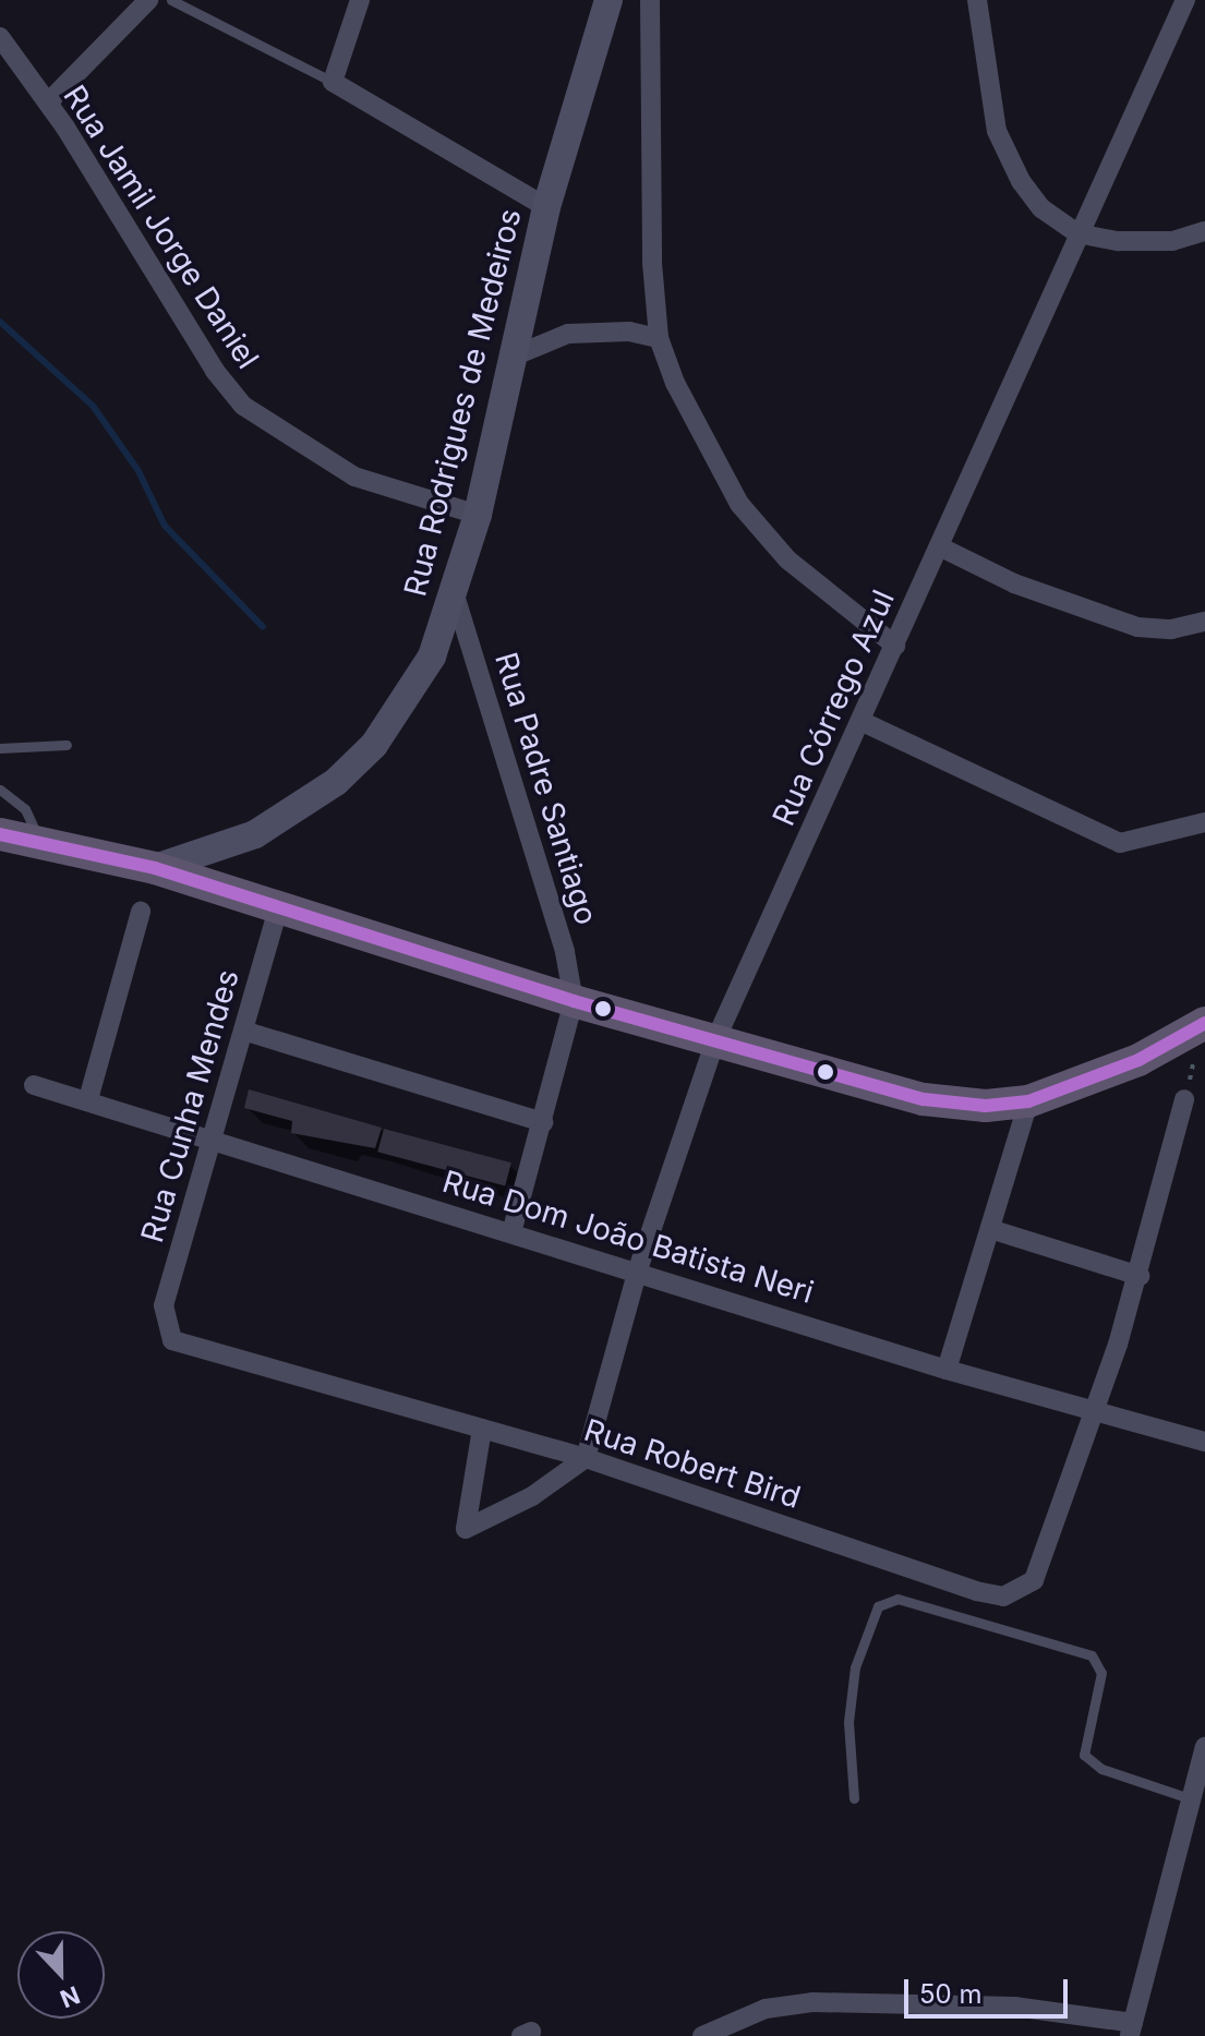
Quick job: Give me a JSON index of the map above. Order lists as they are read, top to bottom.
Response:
{
  "streets": {
    "street": [
      "Rua Jamil Jorge Daniel",
      "Rua Rodrigues de Medeiros",
      "Rua Córrego Azul",
      "Rua Padre Santiago",
      "Rua Cunha Mendes",
      "Rua Dom João Batista Neri",
      "Rua Robert Bird"
    ]
  },
  "crossings": [
    ["Rua Jamil Jorge Daniel", "Rua Rodrigues de Medeiros"],
    ["Rua Rodrigues de Medeiros", "Rua Padre Santiago"],
    ["Rua Córrego Azul", "Rua Dom João Batista Neri"],
    ["Rua Córrego Azul", "Rua Robert Bird"],
    ["Rua Cunha Mendes", "Rua Dom João Batista Neri"],
    ["Rua Cunha Mendes", "Rua Robert Bird"],
    ["Rua Dom João Batista Neri", "Rua Robert Bird"]
  ],
  "scale_bar": "50 m",
  "north": "bottom"
}
